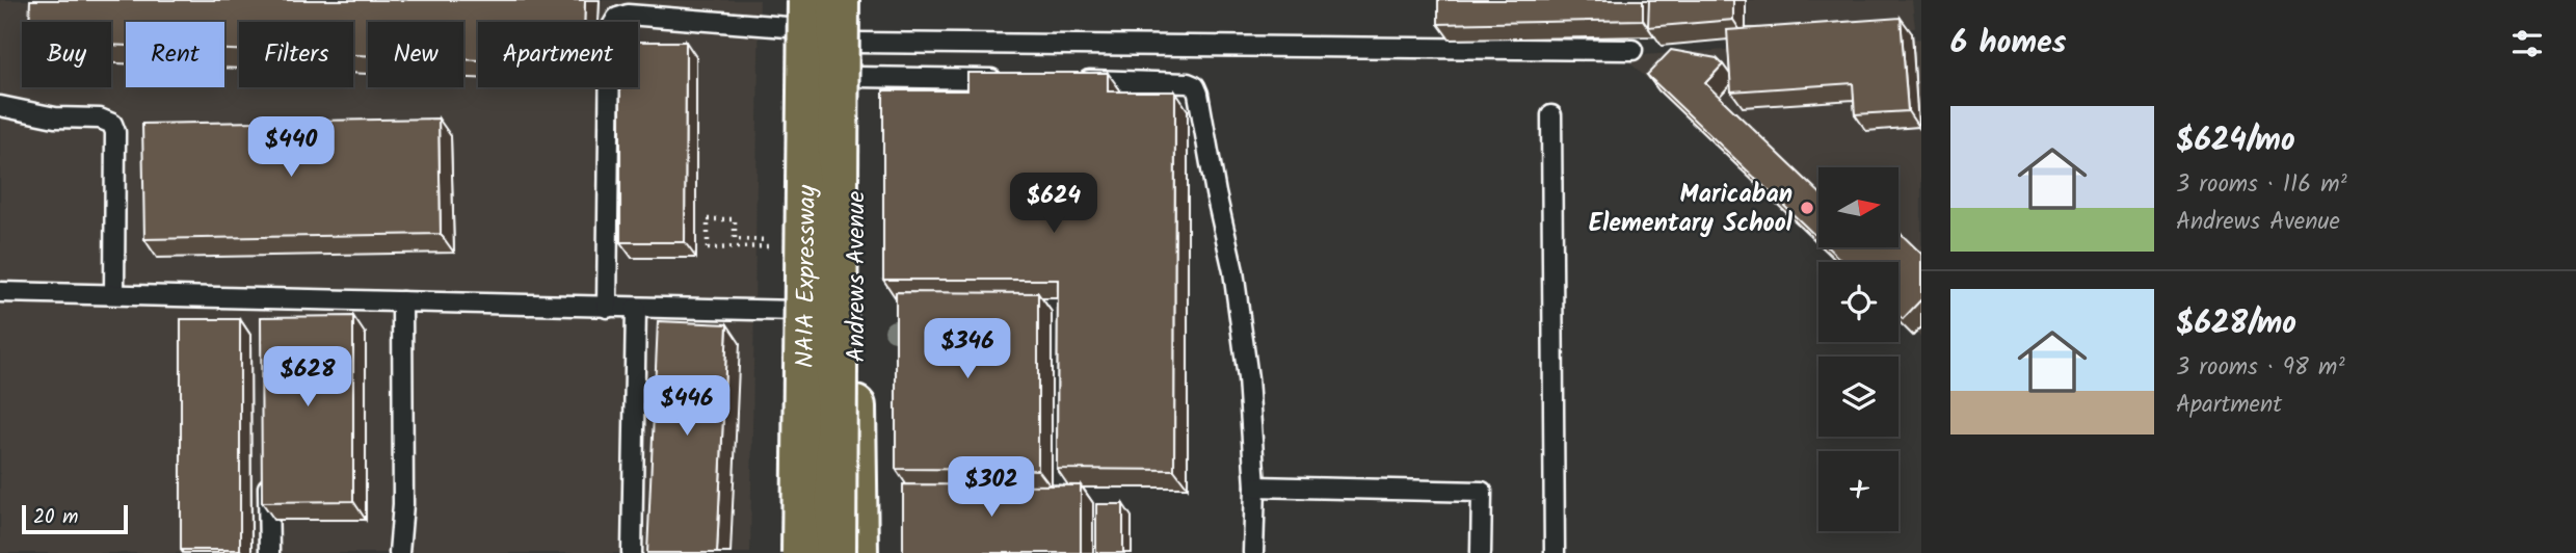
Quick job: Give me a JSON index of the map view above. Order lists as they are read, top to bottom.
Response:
{
  "streets": {
    "main road": ["NAIA Expressway", "Andrews Avenue"]
  },
  "places": ["Maricaban Elementary School"],
  "scale_bar": "20 m",
  "north": "right",
  "page": {
    "heading": "6 homes",
    "chip": [
      "Buy",
      "Rent",
      "Filters",
      "New",
      "Apartment"
    ],
    "list": [
      {
        "name": "$624/mo",
        "note": "3 rooms · 116 m² · Andrews Avenue"
      },
      {
        "name": "$628/mo",
        "note": "3 rooms · 98 m² · Apartment"
      }
    ],
    "price": [
      "$440",
      "$624",
      "$346",
      "$628",
      "$446",
      "$302"
    ],
    "map_buttons": "+",
    "scale": "20 m"
  }
}
